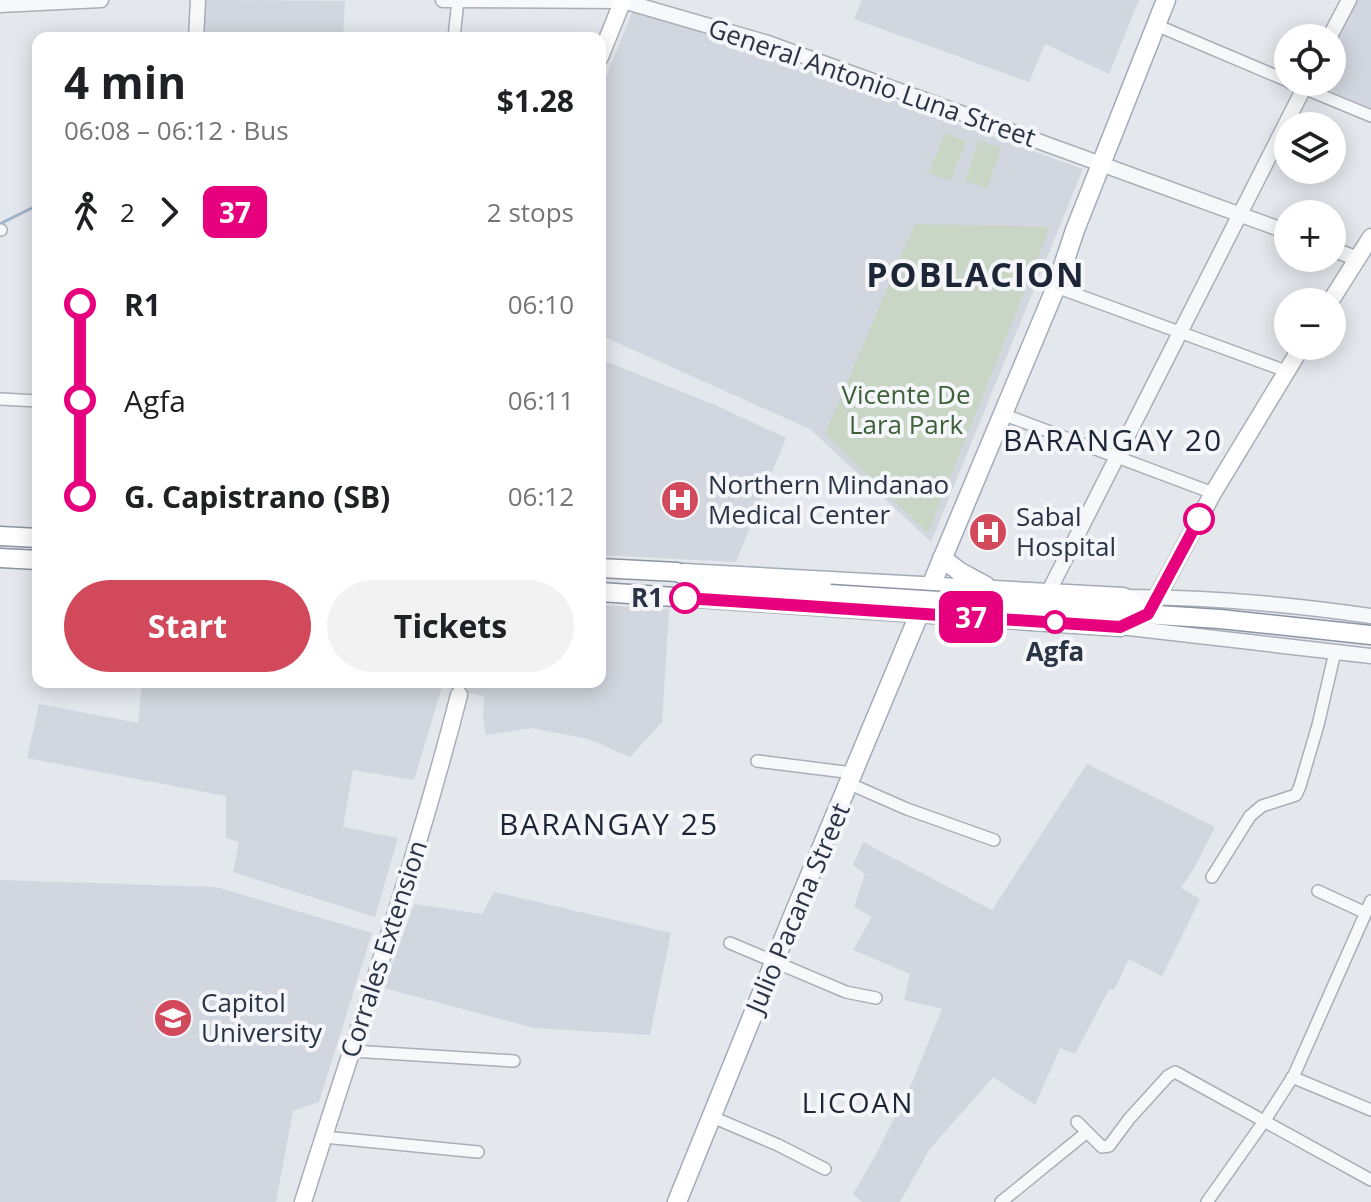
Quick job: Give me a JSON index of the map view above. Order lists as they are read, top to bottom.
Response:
{
  "streets": {
    "main road": ["Julio Pacana Street", "Corrales Extension"],
    "street": ["General Antonio Luna Street"]
  },
  "crossings": [
    ["General Antonio Luna Street", "Julio Pacana Street"]
  ],
  "districts": [
    "POBLACION",
    "BARANGAY 20",
    "BARANGAY 25",
    "LICOAN"
  ],
  "parks": ["Vicente De Lara Park"],
  "places": {
    "hospital": ["Northern Mindanao Medical Center", "Sabal Hospital"],
    "other": ["R1", "Agfa"],
    "school or university": ["Capitol University"]
  },
  "lines": ["bus line 37"],
  "page": {
    "on_map": "37",
    "map_buttons": ["+", "−"],
    "heading": ["4 min", "06:08 – 06:12 · Bus", "$1.28"],
    "legs": ["2", "37", "2 stops"],
    "list": [
      {
        "name": "R1",
        "value": "06:10"
      },
      {
        "name": "Agfa",
        "value": "06:11"
      },
      {
        "name": "G. Capistrano (SB)",
        "value": "06:12"
      }
    ],
    "buttons": ["Start", "Tickets"]
  }
}
